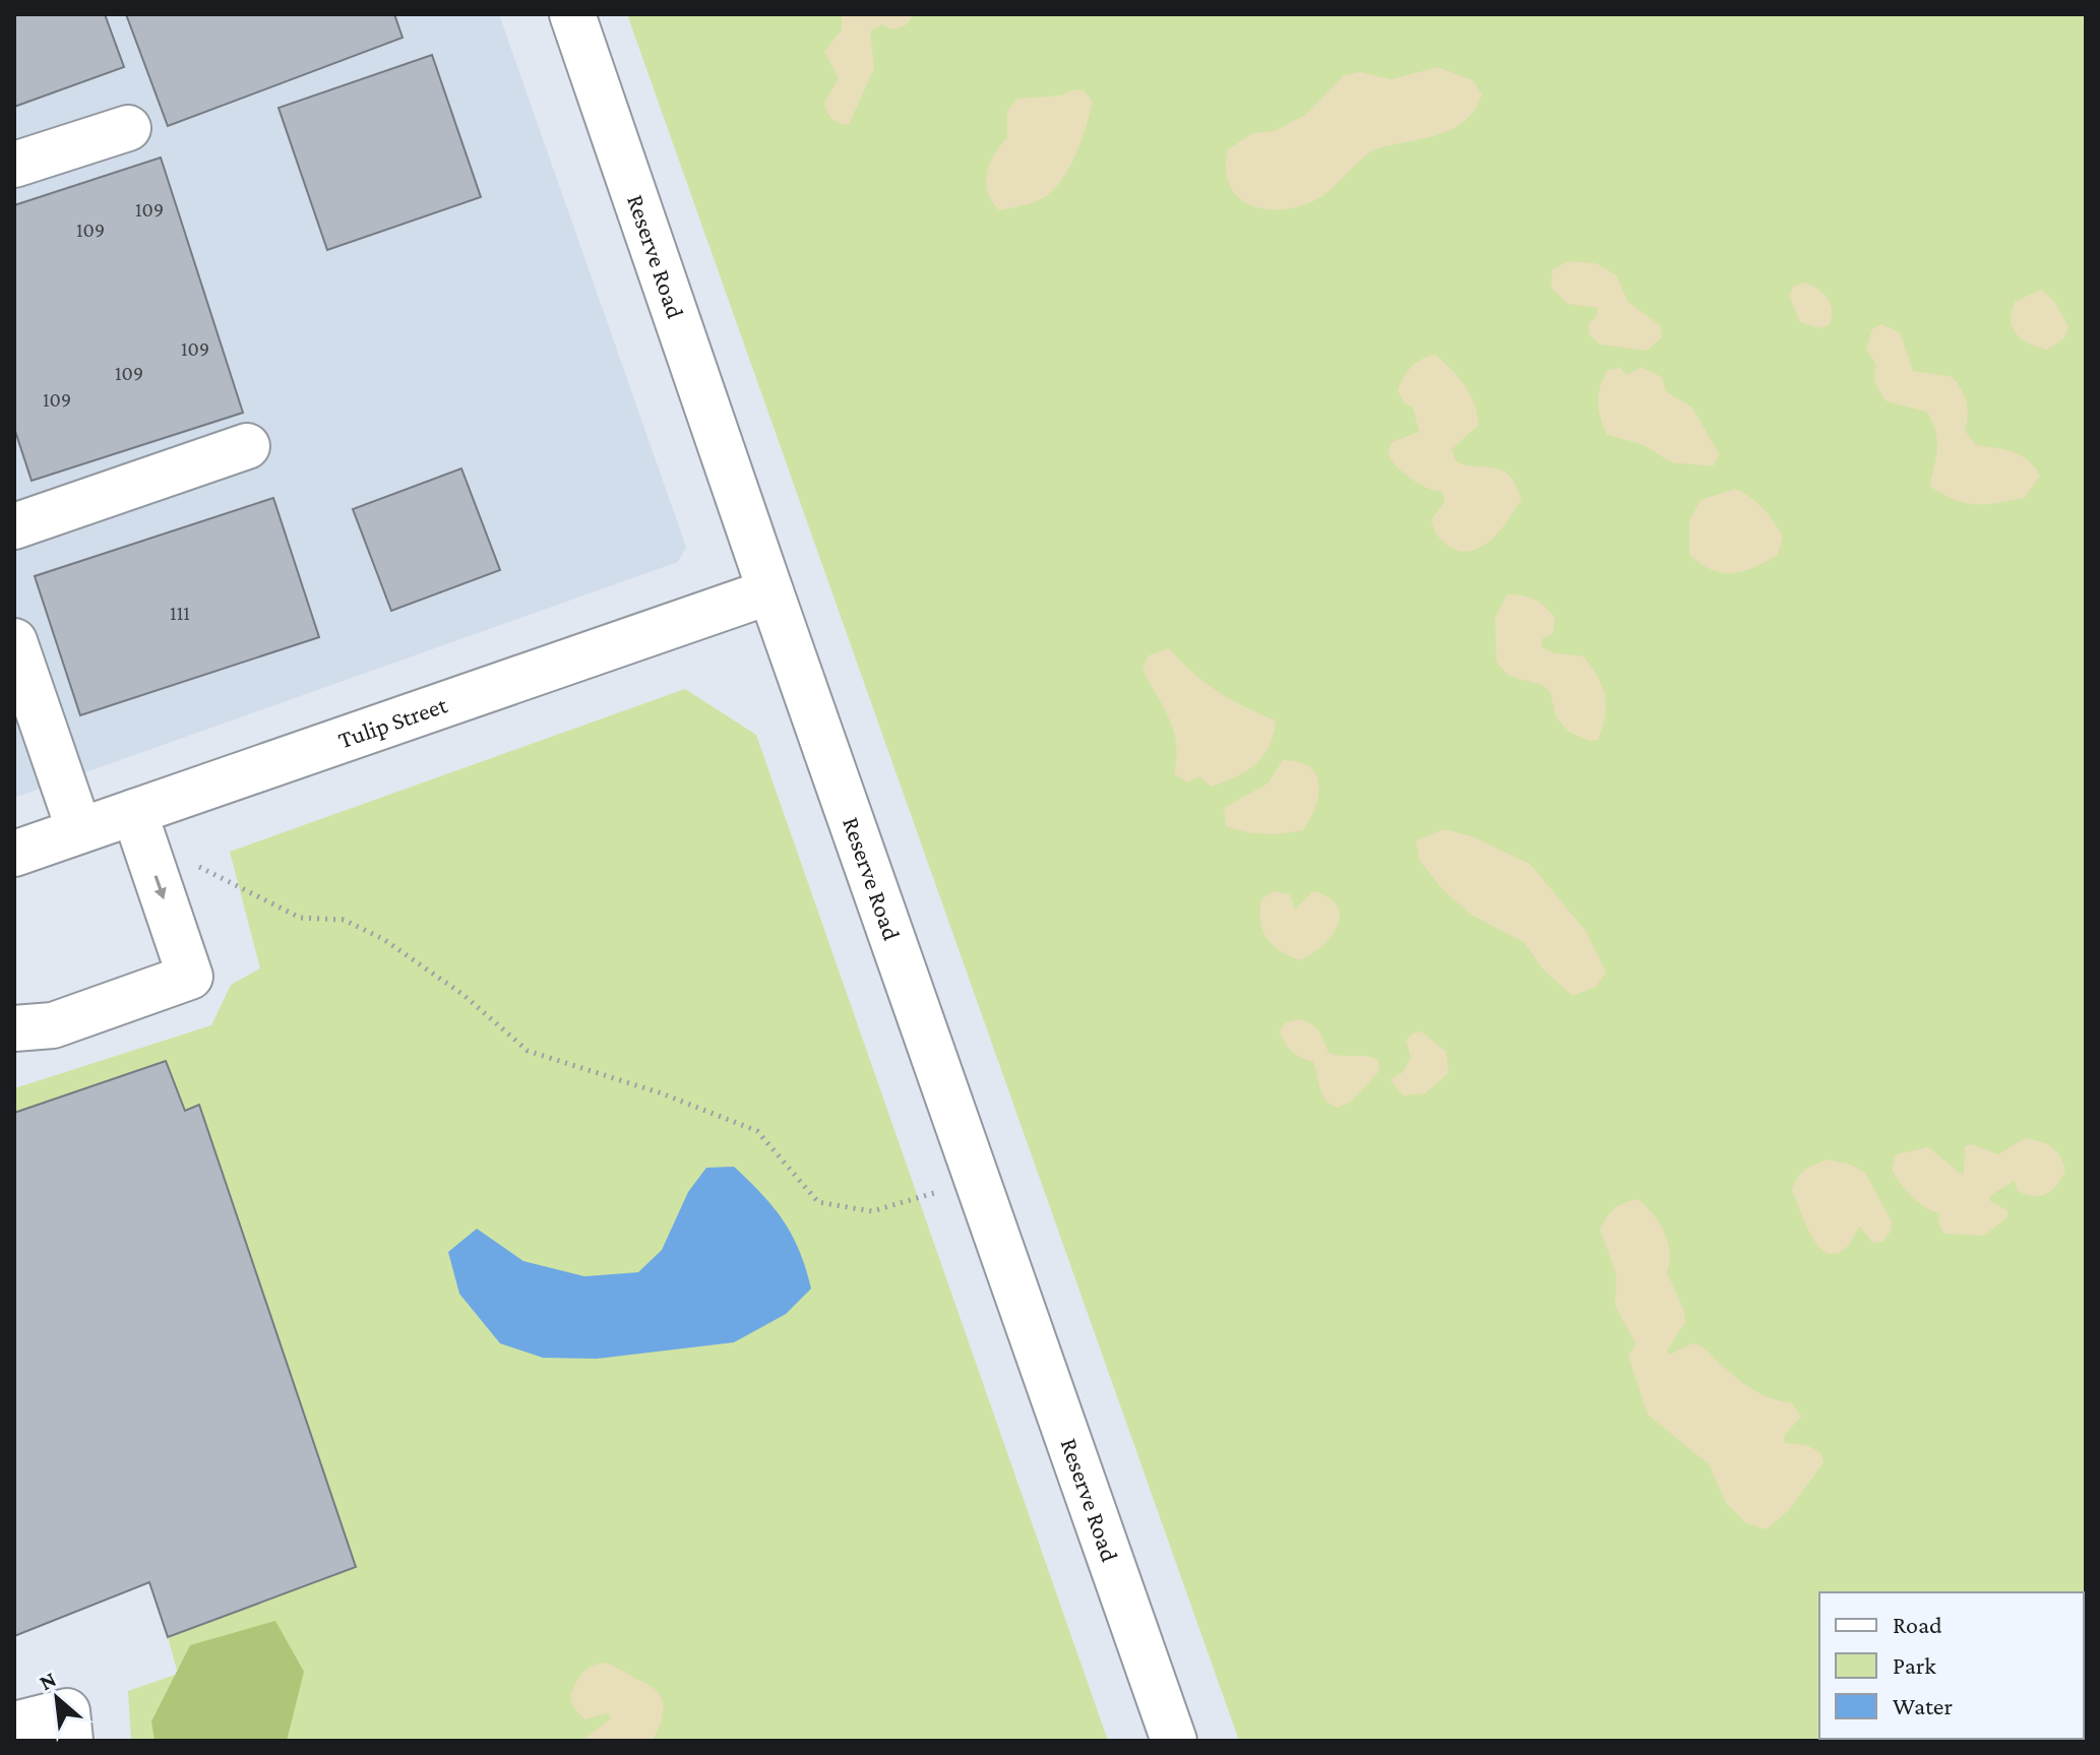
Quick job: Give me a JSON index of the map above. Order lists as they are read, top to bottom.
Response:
{
  "streets": {
    "street": ["Reserve Road", "Tulip Street"]
  },
  "crossings": [
    ["Reserve Road", "Tulip Street"]
  ],
  "house_numbers": [
    "109",
    "109",
    "109",
    "109",
    "109",
    "111"
  ],
  "legend": ["Road", "Park", "Water"],
  "north": "top left"
}
